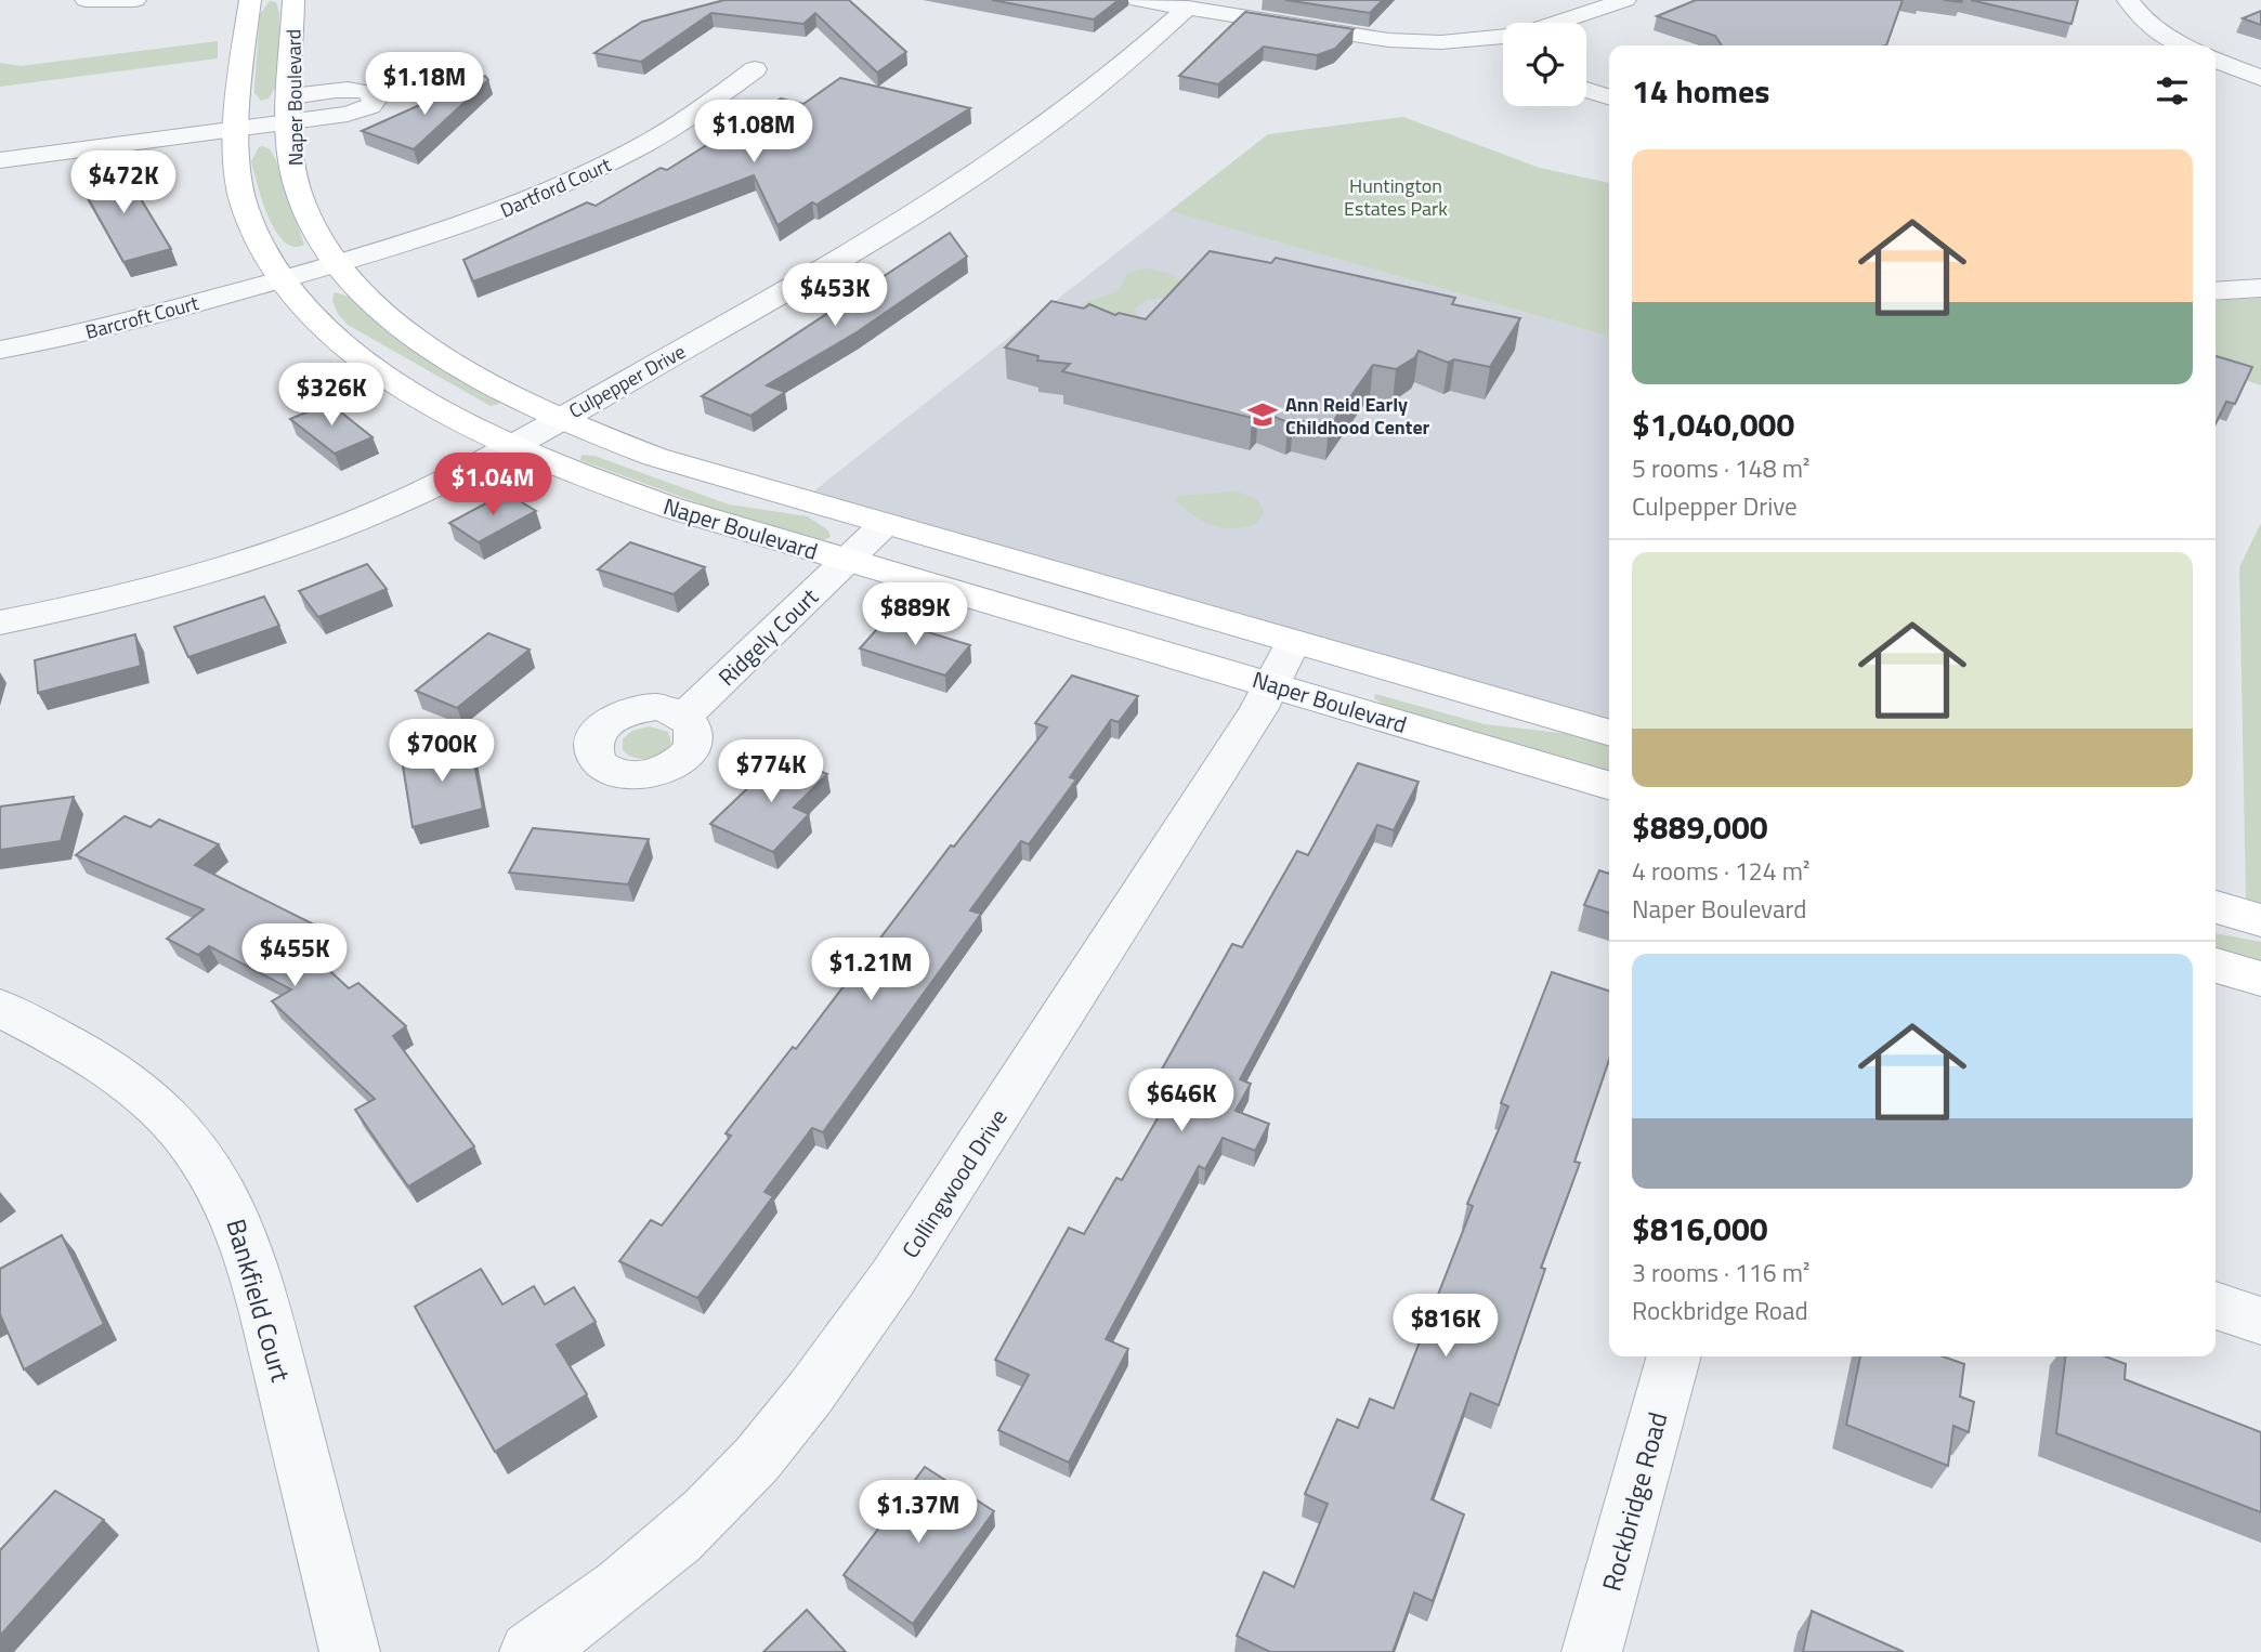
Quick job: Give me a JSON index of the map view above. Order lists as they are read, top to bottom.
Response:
{
  "streets": {
    "main road": ["Naper Boulevard"],
    "street": [
      "Dartford Court",
      "Barcroft Court",
      "Culpepper Drive",
      "Ridgely Court",
      "Collingwood Drive",
      "Bankfield Court",
      "Rockbridge Road"
    ]
  },
  "crossings": [
    ["Naper Boulevard", "Dartford Court"],
    ["Naper Boulevard", "Barcroft Court"],
    ["Naper Boulevard", "Culpepper Drive"],
    ["Naper Boulevard", "Ridgely Court"],
    ["Naper Boulevard", "Collingwood Drive"],
    ["Dartford Court", "Barcroft Court"]
  ],
  "parks": ["Huntington Estates Park"],
  "places": {
    "school or university": ["Ann Reid Early Childhood Center"]
  },
  "page": {
    "heading": "14 homes",
    "price": [
      "$1.18M",
      "$1.08M",
      "$472K",
      "$453K",
      "$326K",
      "$1.04M",
      "$889K",
      "$700K",
      "$774K",
      "$455K",
      "$1.21M",
      "$646K",
      "$816K",
      "$1.37M"
    ],
    "list": [
      {
        "name": "$1,040,000",
        "note": "5 rooms · 148 m² · Culpepper Drive"
      },
      {
        "name": "$889,000",
        "note": "4 rooms · 124 m² · Naper Boulevard"
      },
      {
        "name": "$816,000",
        "note": "3 rooms · 116 m² · Rockbridge Road"
      }
    ]
  }
}
